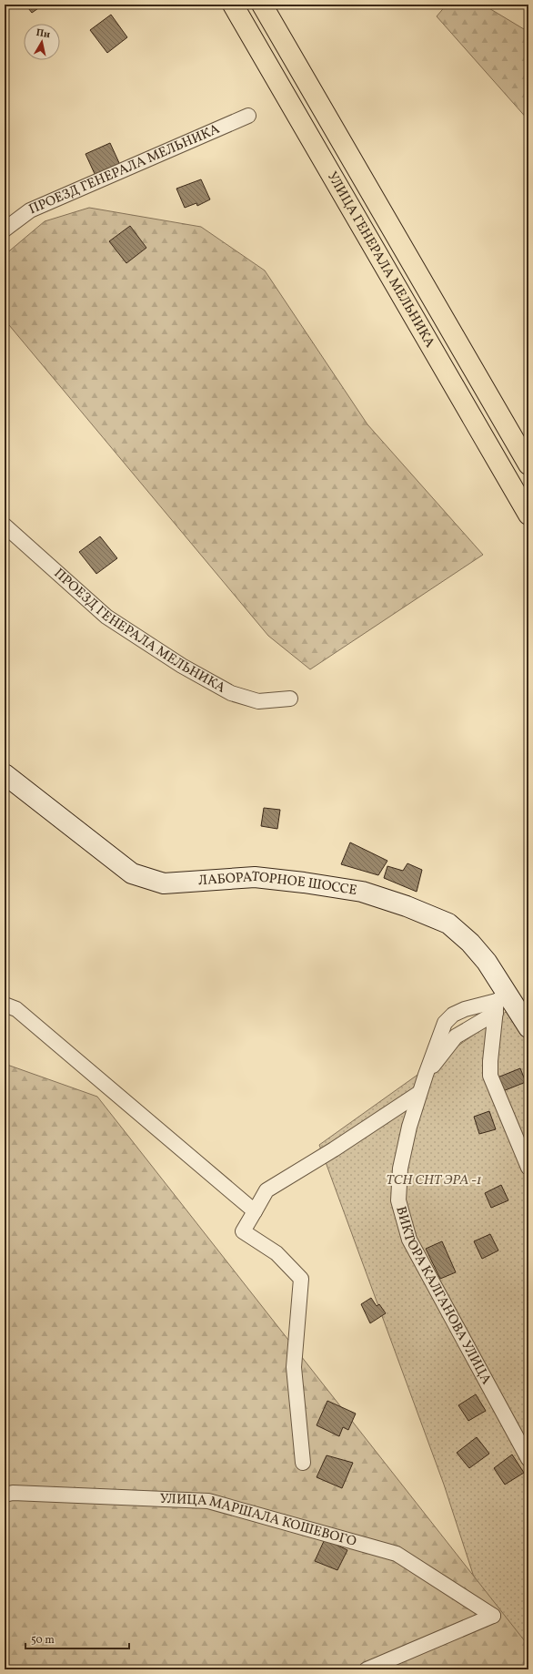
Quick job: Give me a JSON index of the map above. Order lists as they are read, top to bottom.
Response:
{
  "streets": {
    "main road": ["УЛИЦА ГЕНЕРАЛА МЕЛЬНИКА", "ЛАБОРАТОРНОЕ ШОССЕ"],
    "street": ["ПРОЕЗД ГЕНЕРАЛА МЕЛЬНИКА", "ВИКТОРА КАЛГАНОВА УЛИЦА", "УЛИЦА МАРШАЛА КОШЕВОГО"]
  },
  "crossings": [
    ["ЛАБОРАТОРНОЕ ШОССЕ", "ВИКТОРА КАЛГАНОВА УЛИЦА"]
  ],
  "parks": ["ТСН СНТ ЭРА -1"],
  "scale_bar": "50 m",
  "north": "top"
}
